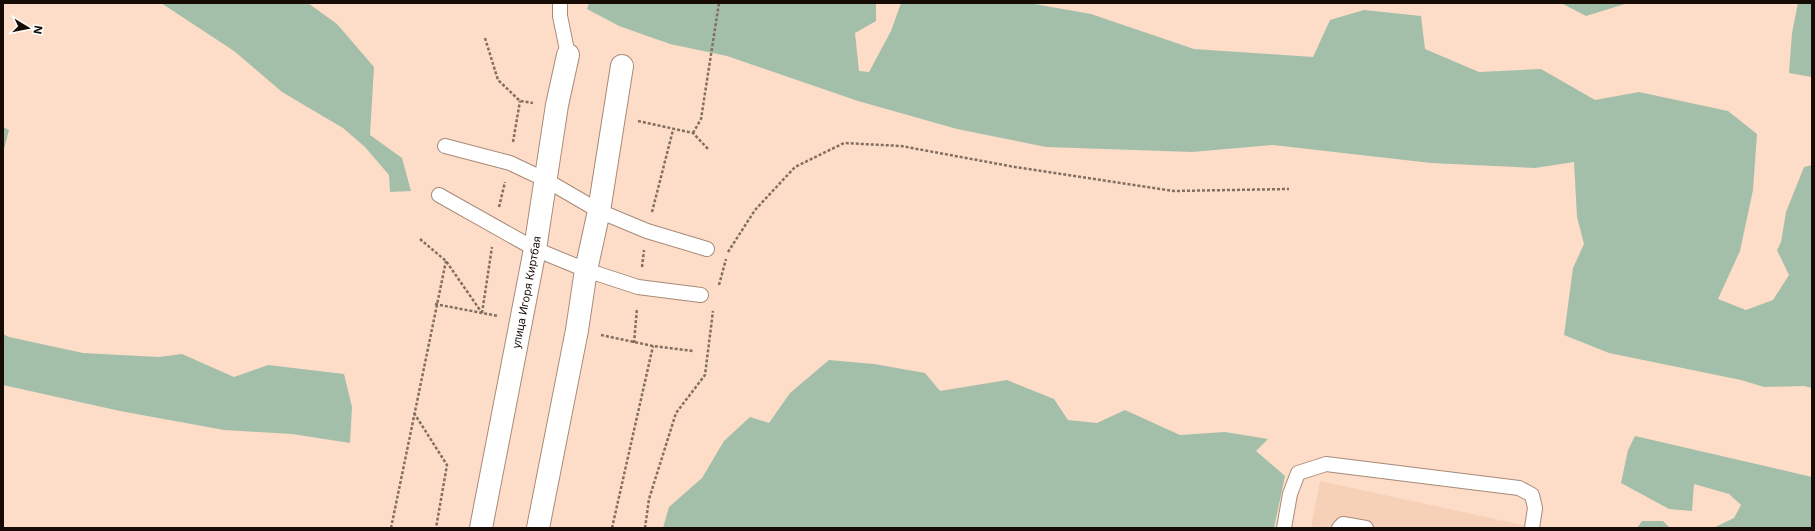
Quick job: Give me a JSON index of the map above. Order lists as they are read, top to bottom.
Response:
{
  "streets": {
    "street": ["улица Игоря Киртбая"]
  },
  "north": "right"
}
